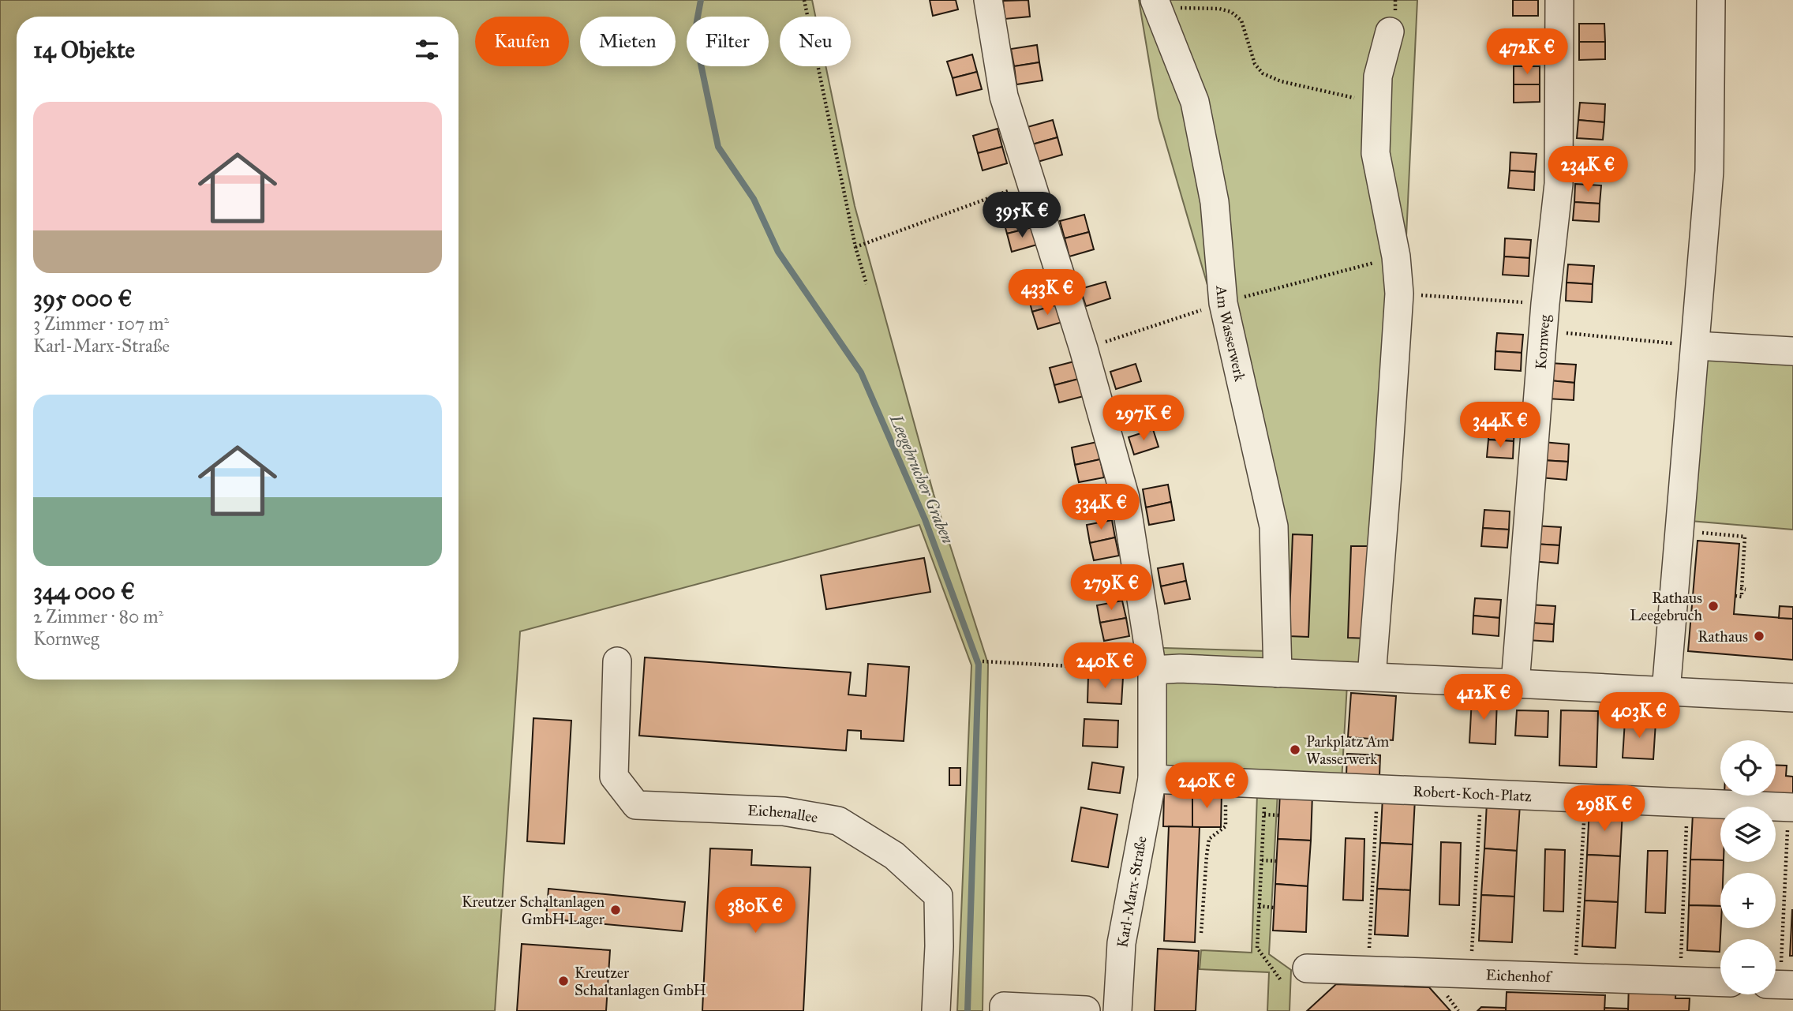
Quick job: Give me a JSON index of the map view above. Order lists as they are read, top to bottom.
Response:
{
  "streets": {
    "street": [
      "Am Wasserwerk",
      "Kornweg",
      "Robert-Koch-Platz",
      "Eichenallee",
      "Karl-Marx-Straße",
      "Eichenhof"
    ]
  },
  "crossings": [
    ["Robert-Koch-Platz", "Karl-Marx-Straße"]
  ],
  "water": ["Leegebrucher Graben"],
  "places": [
    "Rathaus Leegebruch",
    "Rathaus",
    "Parkplatz Am Wasserwerk",
    "Kreutzer Schaltanlagen GmbH Lager",
    "Kreutzer Schaltanlagen GmbH"
  ],
  "page": {
    "chip": [
      "Kaufen",
      "Mieten",
      "Filter",
      "Neu"
    ],
    "heading": "14 Objekte",
    "price": [
      "472K €",
      "234K €",
      "395K €",
      "433K €",
      "297K €",
      "344K €",
      "334K €",
      "279K €",
      "240K €",
      "412K €",
      "403K €",
      "240K €",
      "298K €",
      "380K €"
    ],
    "list": [
      {
        "name": "395 000 €",
        "note": "3 Zimmer · 107 m² · Karl-Marx-Straße"
      },
      {
        "name": "344 000 €",
        "note": "2 Zimmer · 80 m² · Kornweg"
      }
    ],
    "map_buttons": ["+", "−"]
  }
}
